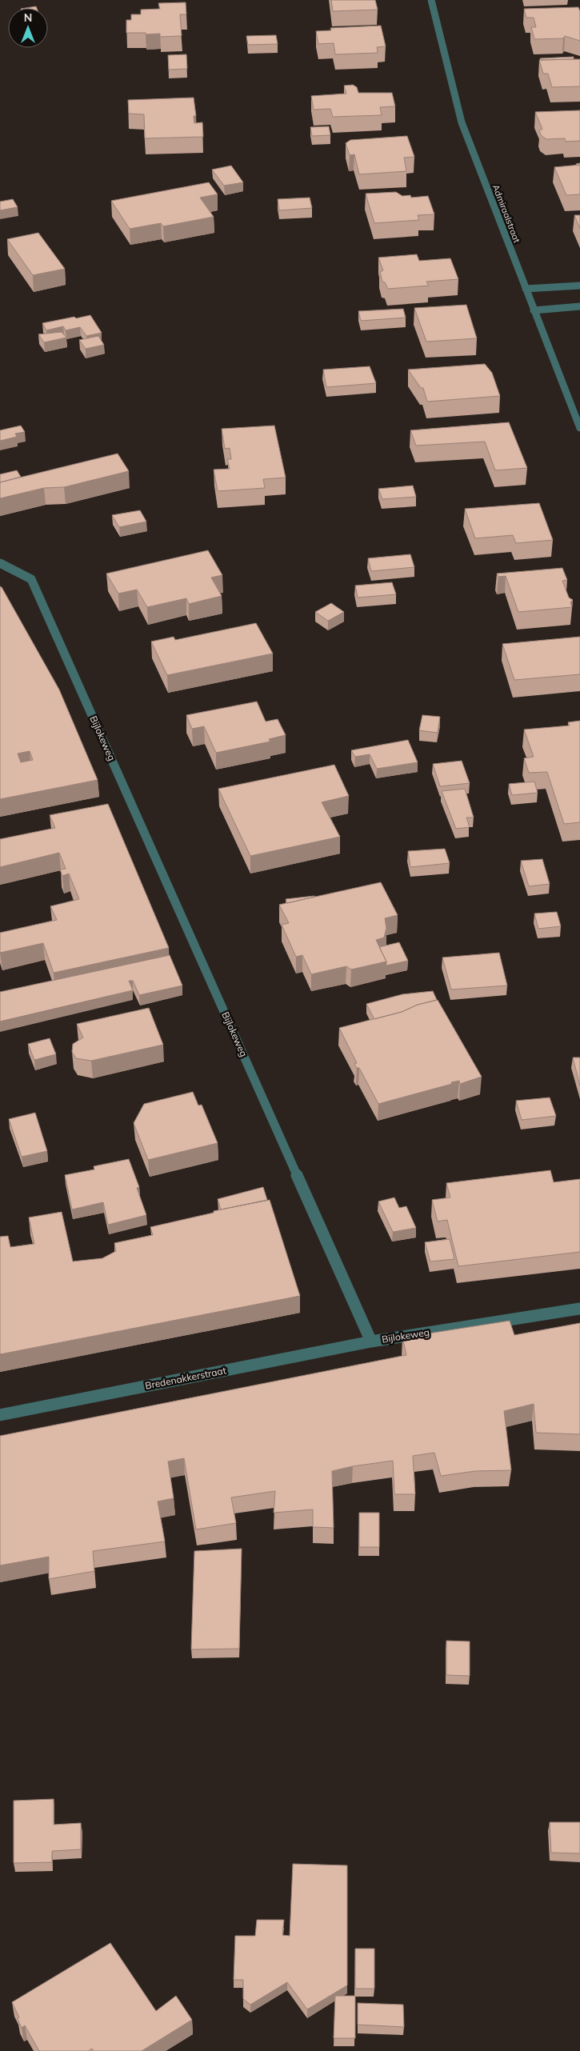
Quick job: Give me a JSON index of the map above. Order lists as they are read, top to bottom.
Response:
{
  "streets": {
    "street": ["Admiraalstraat", "Bijlokeweg", "Bredenakkerstraat"]
  },
  "crossings": [
    ["Bijlokeweg", "Bredenakkerstraat"]
  ],
  "north": "top"
}
